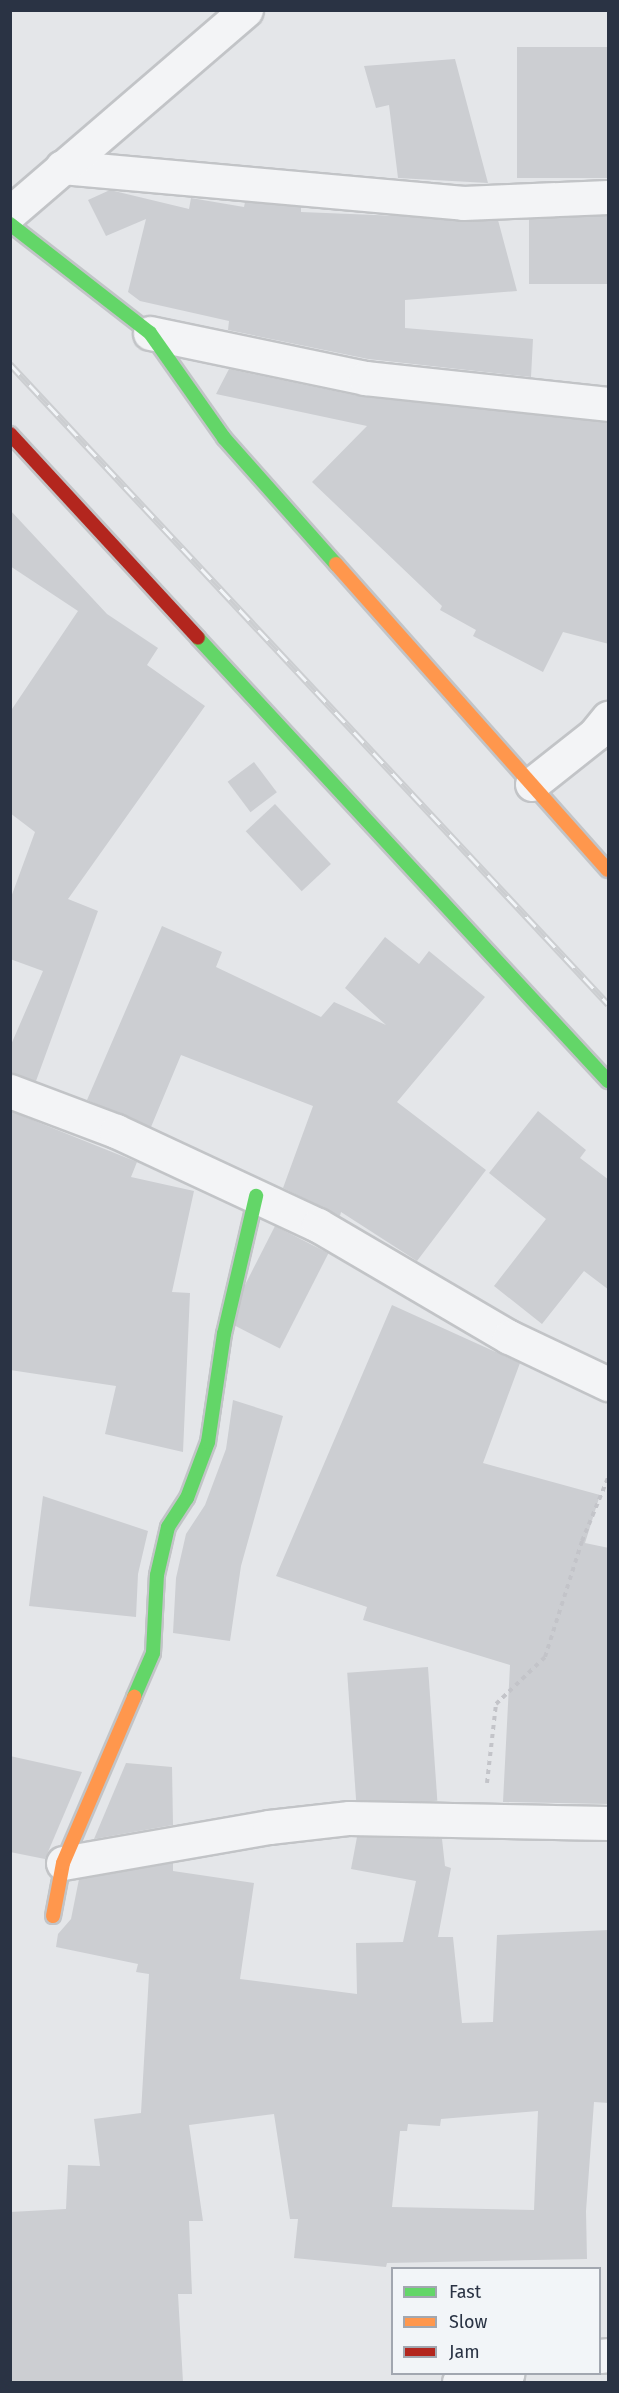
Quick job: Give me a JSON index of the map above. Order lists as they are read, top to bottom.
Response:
{
  "legend": ["Fast", "Slow", "Jam"]
}
